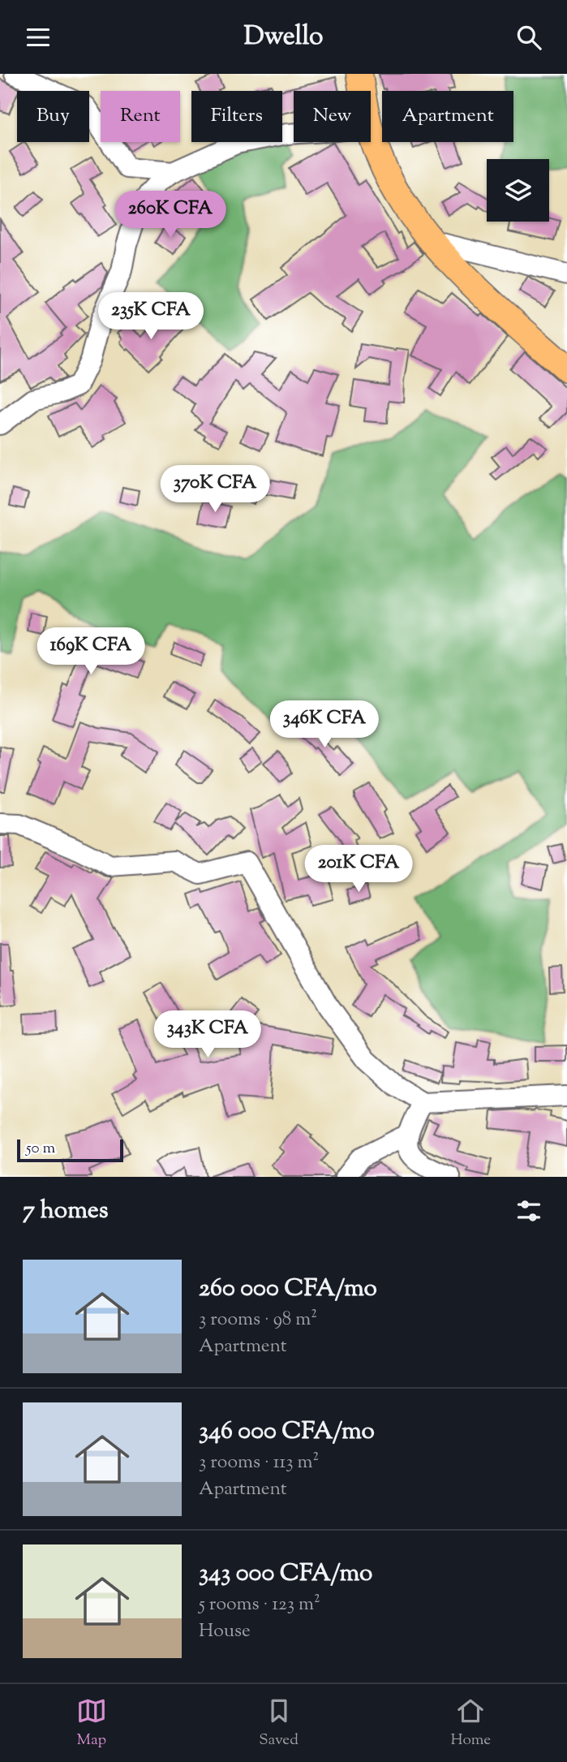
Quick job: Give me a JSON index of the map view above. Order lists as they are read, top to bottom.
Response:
{
  "scale_bar": "50 m",
  "page": {
    "header": "Dwello",
    "chip": [
      "Buy",
      "Rent",
      "Filters",
      "New",
      "Apartment"
    ],
    "price": [
      "260K CFA",
      "235K CFA",
      "370K CFA",
      "169K CFA",
      "346K CFA",
      "201K CFA",
      "343K CFA"
    ],
    "scale": "50 m",
    "heading": "7 homes",
    "list": [
      {
        "name": "260 000 CFA/mo",
        "note": "3 rooms · 98 m² · Apartment"
      },
      {
        "name": "346 000 CFA/mo",
        "note": "3 rooms · 113 m² · Apartment"
      },
      {
        "name": "343 000 CFA/mo",
        "note": "5 rooms · 123 m² · House"
      }
    ],
    "tabs": ["Map", "Saved", "Home"]
  }
}
